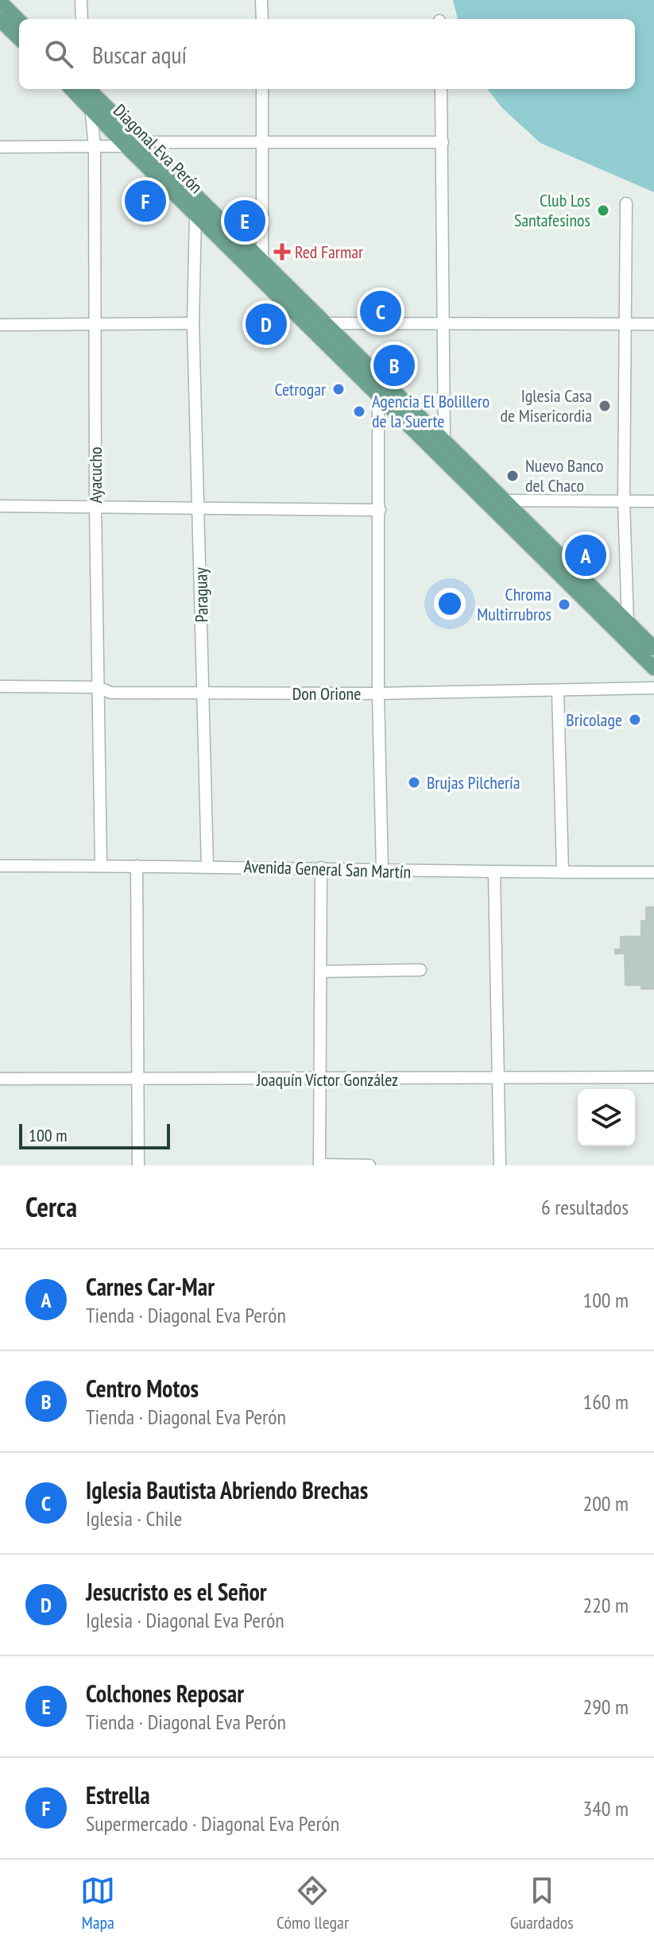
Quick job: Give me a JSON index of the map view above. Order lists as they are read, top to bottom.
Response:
{
  "streets": {
    "main road": ["Diagonal Eva Perón"],
    "street": [
      "Ayacucho",
      "Paraguay",
      "Don Orione",
      "Avenida General San Martín",
      "Joaquín Víctor González"
    ]
  },
  "crossings": [
    ["Diagonal Eva Perón", "Ayacucho"],
    ["Diagonal Eva Perón", "Paraguay"],
    ["Ayacucho", "Don Orione"],
    ["Ayacucho", "Avenida General San Martín"],
    ["Paraguay", "Don Orione"],
    ["Paraguay", "Avenida General San Martín"]
  ],
  "places": {
    "other": [
      "Club Los Santafesinos",
      "Cetrogar",
      "Iglesia Casa de Misericordia",
      "Agencia El Bolillero de la Suerte",
      "Nuevo Banco del Chaco",
      "Chroma Multirrubros",
      "Bricolage",
      "Brujas Pilchería"
    ],
    "health": ["Red Farmar"]
  },
  "scale_bar": "100 m",
  "page": {
    "search": "Buscar aquí",
    "pins": [
      "F",
      "E",
      "C",
      "D",
      "B",
      "A"
    ],
    "scale": "100 m",
    "heading": ["Cerca", "6 resultados"],
    "list": [
      {
        "mark": "A",
        "name": "Carnes Car-Mar",
        "note": "Tienda · Diagonal Eva Perón",
        "value": "100 m"
      },
      {
        "mark": "B",
        "name": "Centro Motos",
        "note": "Tienda · Diagonal Eva Perón",
        "value": "160 m"
      },
      {
        "mark": "C",
        "name": "Iglesia Bautista Abriendo Brechas",
        "note": "Iglesia · Chile",
        "value": "200 m"
      },
      {
        "mark": "D",
        "name": "Jesucristo es el Señor",
        "note": "Iglesia · Diagonal Eva Perón",
        "value": "220 m"
      },
      {
        "mark": "E",
        "name": "Colchones Reposar",
        "note": "Tienda · Diagonal Eva Perón",
        "value": "290 m"
      },
      {
        "mark": "F",
        "name": "Estrella",
        "note": "Supermercado · Diagonal Eva Perón",
        "value": "340 m"
      }
    ],
    "nav": ["Mapa", "Cómo llegar", "Guardados"]
  }
}
